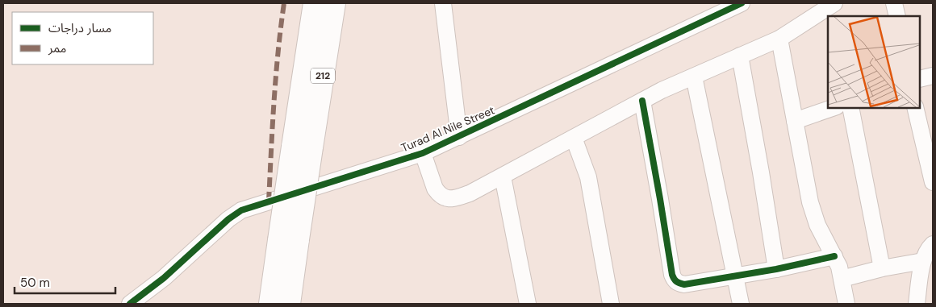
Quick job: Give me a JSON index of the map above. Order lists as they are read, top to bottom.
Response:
{
  "streets": {
    "highway": ["212"],
    "street": ["Turad Al Nile Street"]
  },
  "legend": ["مسار دراجات", "ممر"],
  "scale_bar": "50 m"
}
